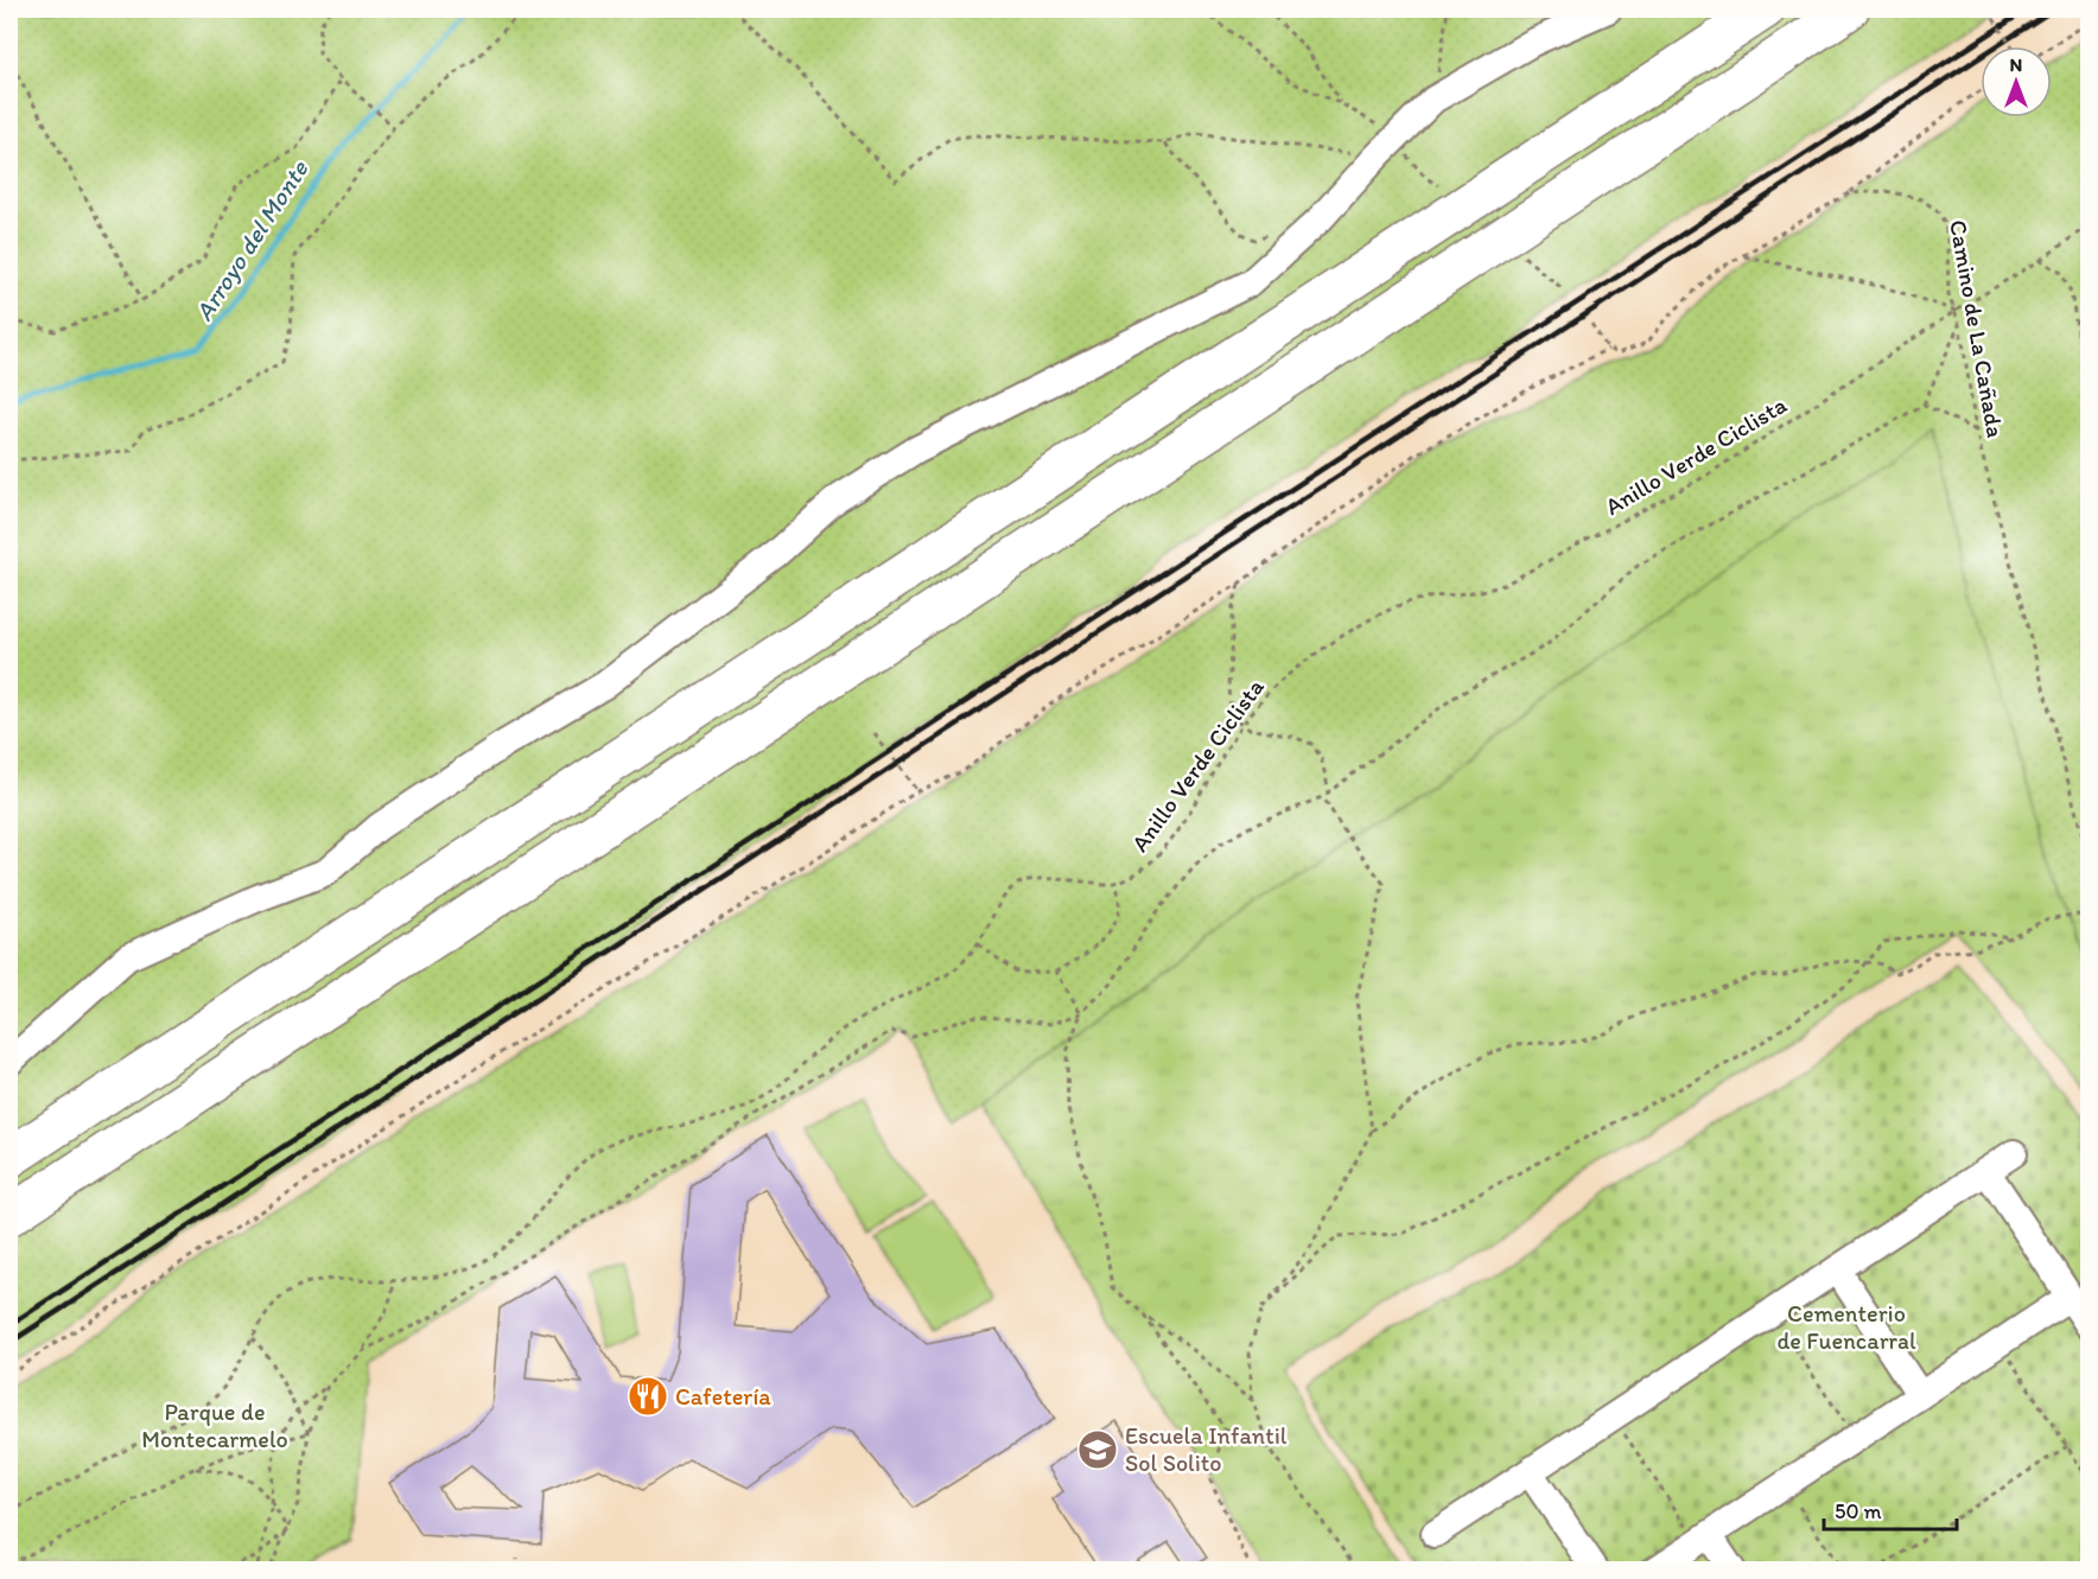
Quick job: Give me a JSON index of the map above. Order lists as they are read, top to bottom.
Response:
{
  "streets": {
    "path": ["Camino de La Cañada", "Anillo Verde Ciclista"]
  },
  "crossings": [
    ["Camino de La Cañada", "Anillo Verde Ciclista"]
  ],
  "water": ["Arroyo del Monte"],
  "parks": ["Cementerio de Fuencarral", "Parque de Montecarmelo"],
  "places": {
    "restaurant": ["Cafetería"],
    "school or university": ["Escuela Infantil Sol Solito"]
  },
  "scale_bar": "50 m",
  "north": "top"
}
